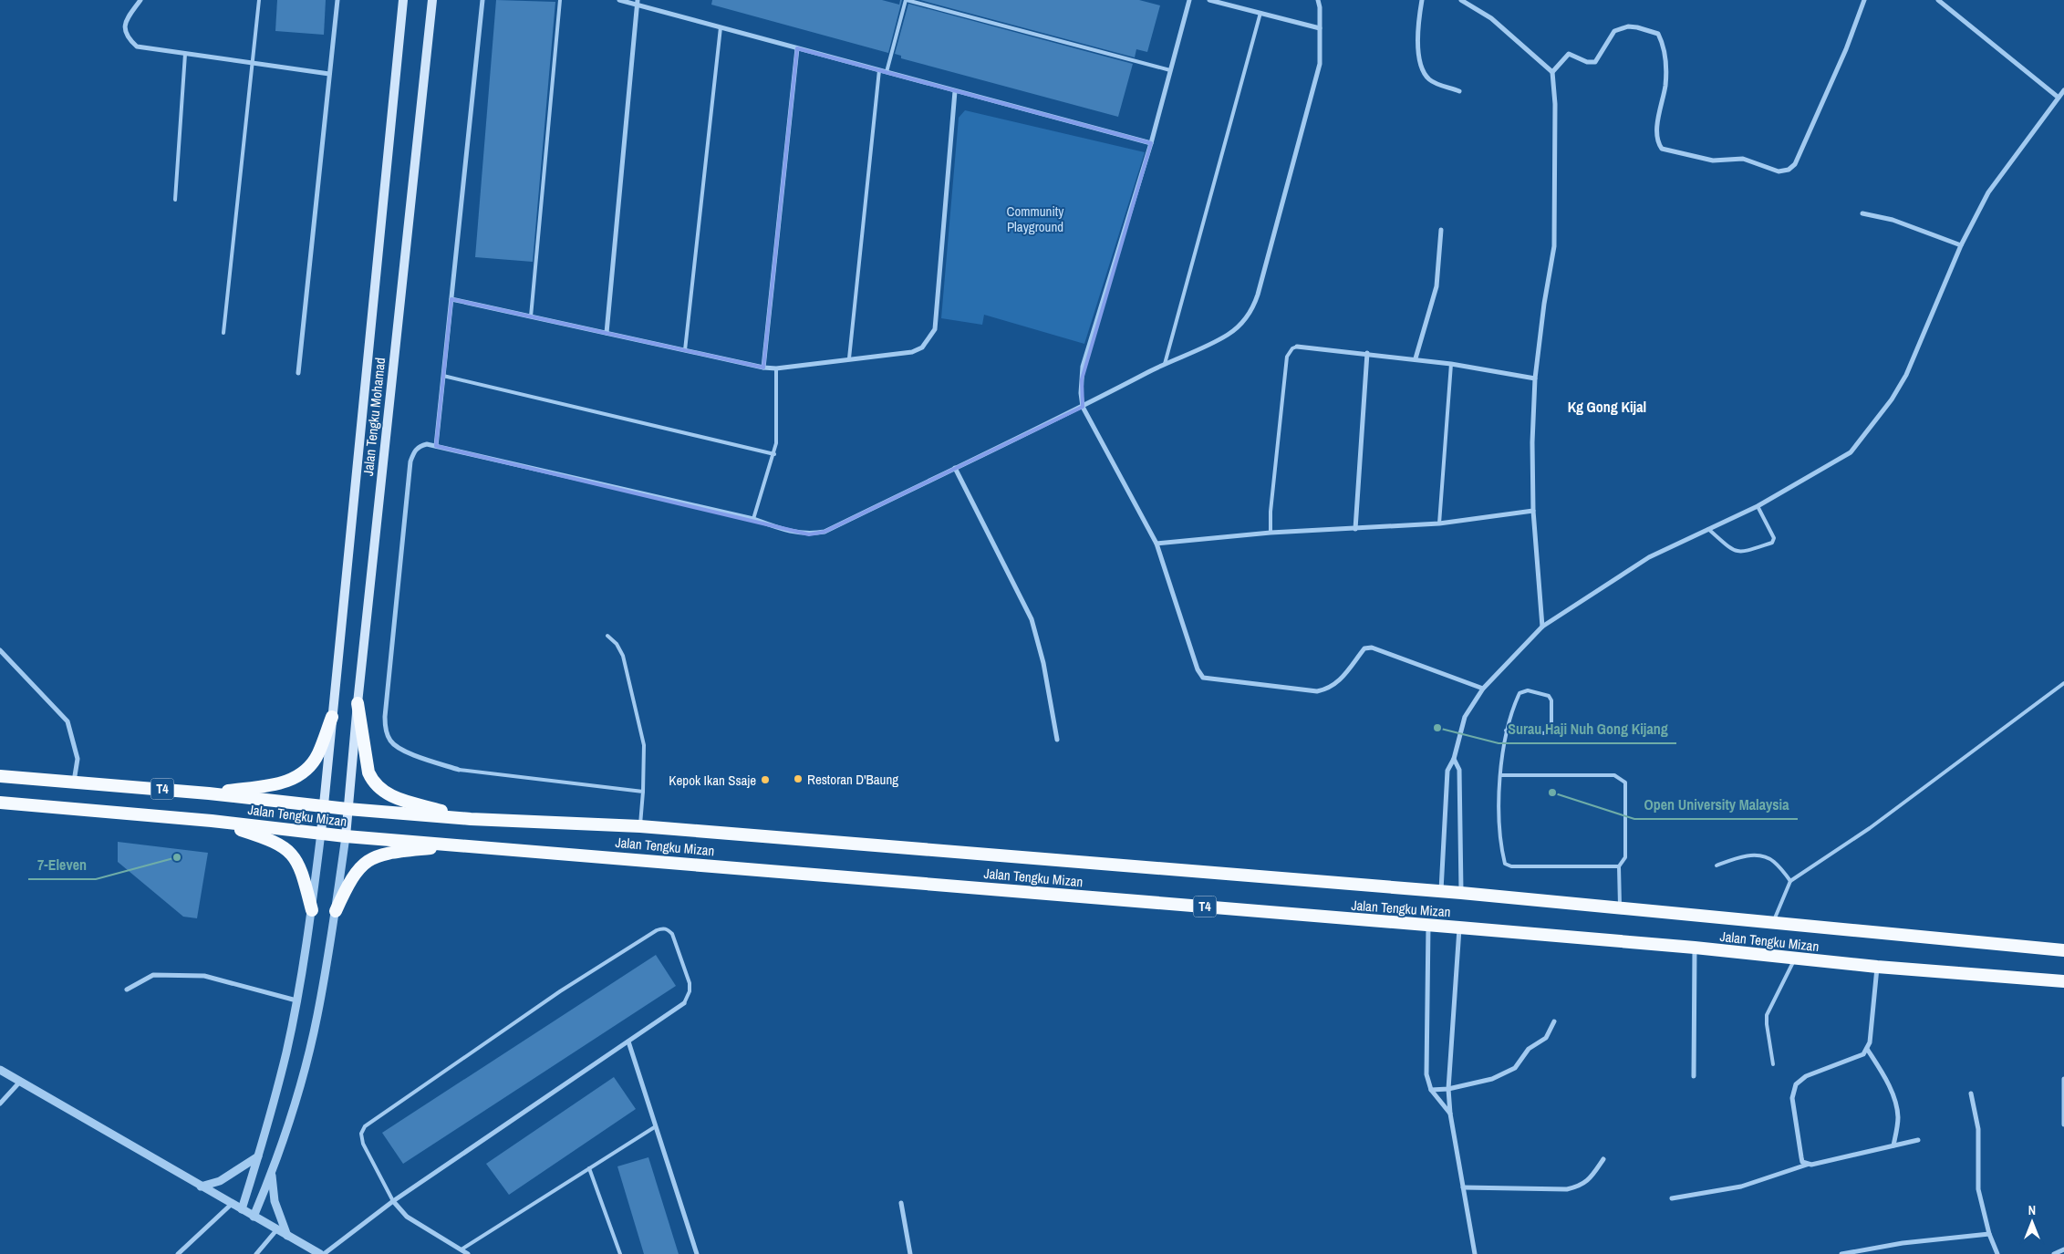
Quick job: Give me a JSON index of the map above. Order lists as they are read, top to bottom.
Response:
{
  "streets": {
    "highway": ["T4", "Jalan Tengku Mizan"],
    "main road": ["Jalan Tengku Mohamad"]
  },
  "crossings": [
    ["Jalan Tengku Mohamad", "Jalan Tengku Mizan"]
  ],
  "districts": ["Kg Gong Kijal"],
  "parks": ["Community Playground"],
  "places": [
    "Surau Haji Nuh Gong Kijang",
    "Restoran D'Baung",
    "Kepok Ikan Ssaje",
    "Open University Malaysia",
    "7-Eleven"
  ],
  "north": "top"
}
